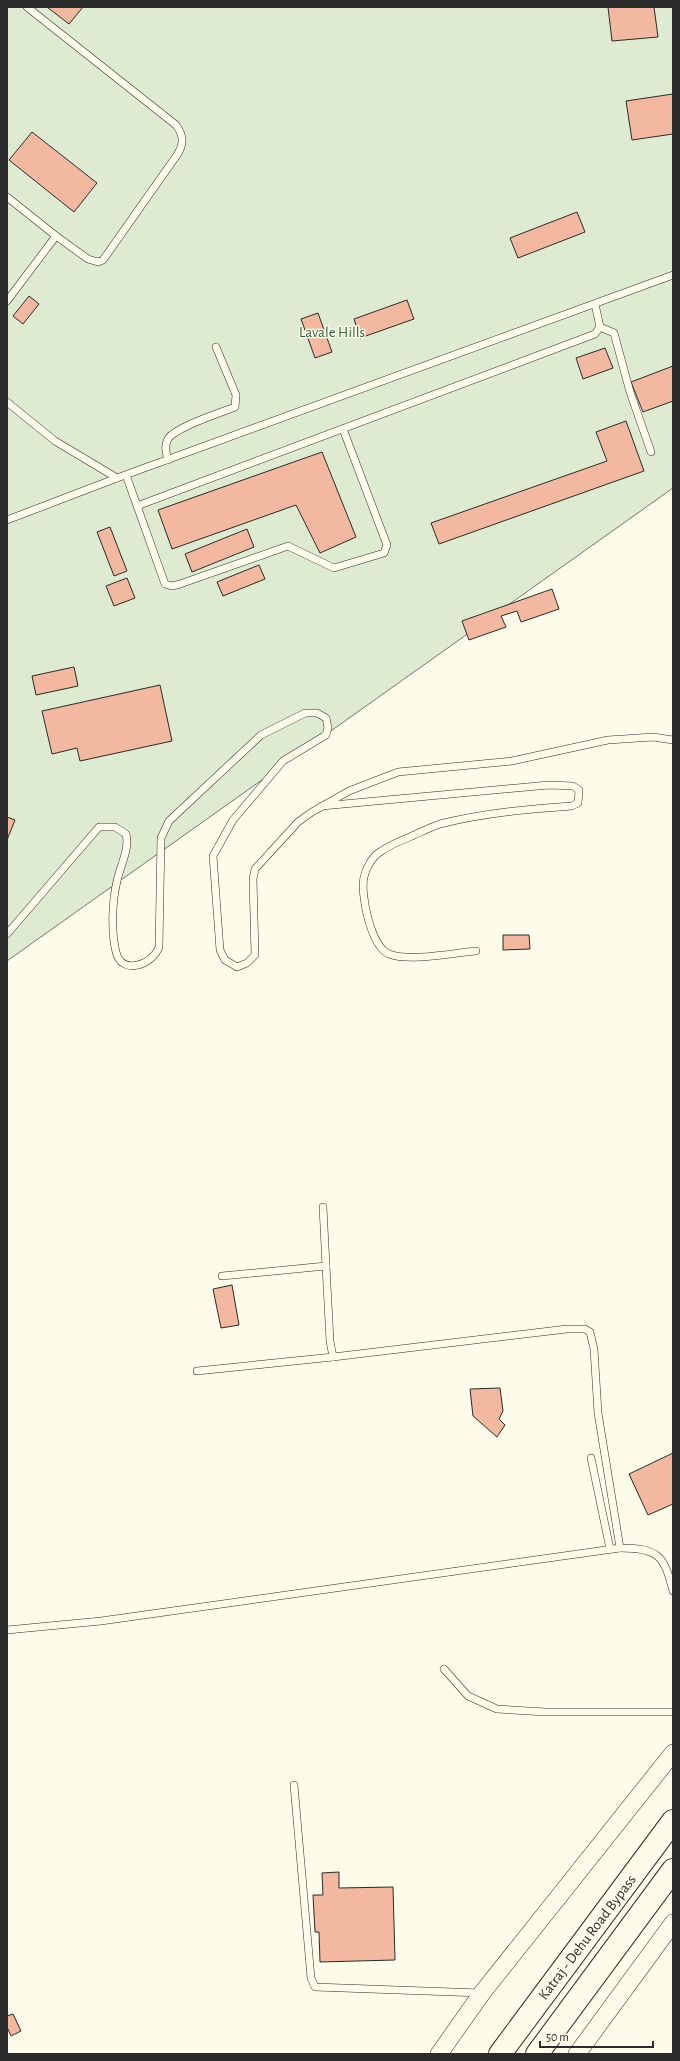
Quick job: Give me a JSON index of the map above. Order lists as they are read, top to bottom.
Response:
{
  "streets": {
    "highway": ["Katraj - Dehu Road Bypass"]
  },
  "parks": ["Lavale Hills"],
  "scale_bar": "50 m"
}
